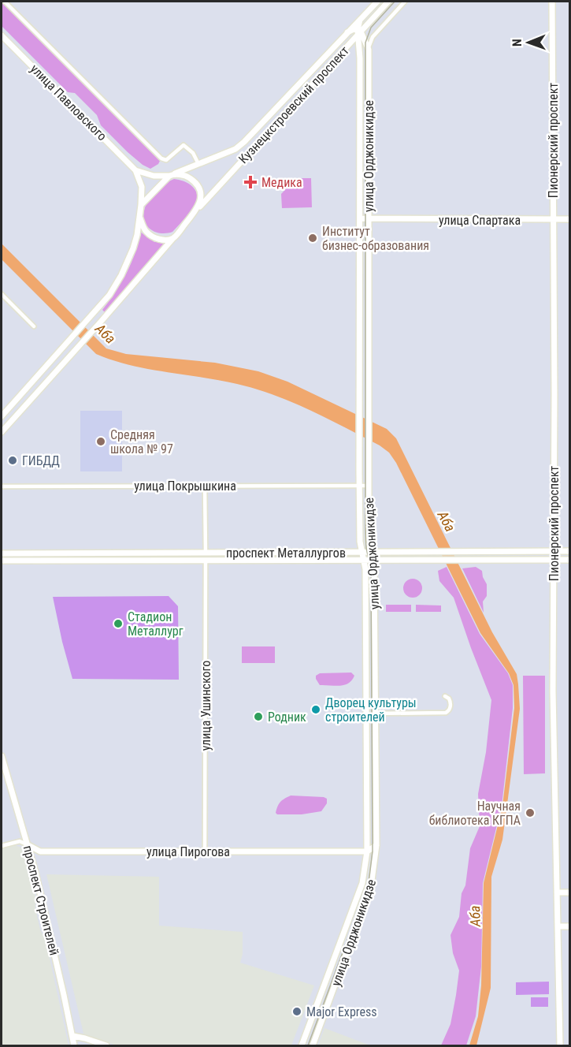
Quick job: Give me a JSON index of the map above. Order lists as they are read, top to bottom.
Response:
{
  "streets": {
    "main road": [
      "улица Павловского",
      "Кузнецкстроевский проспект",
      "Пионерский проспект",
      "улица Орджоникидзе",
      "улица Спартака",
      "проспект Металлургов",
      "улица Пирогова",
      "проспект Строителей"
    ],
    "street": ["улица Покрышкина", "улица Ушинского"]
  },
  "crossings": [
    ["улица Павловского", "Кузнецкстроевский проспект"],
    ["Кузнецкстроевский проспект", "улица Орджоникидзе"],
    ["Пионерский проспект", "улица Спартака"],
    ["Пионерский проспект", "проспект Металлургов"],
    ["улица Орджоникидзе", "улица Спартака"],
    ["улица Орджоникидзе", "улица Покрышкина"],
    ["улица Орджоникидзе", "проспект Металлургов"],
    ["улица Орджоникидзе", "улица Пирогова"],
    ["проспект Металлургов", "улица Ушинского"],
    ["улица Ушинского", "улица Пирогова"],
    ["улица Пирогова", "проспект Строителей"]
  ],
  "water": ["Аба"],
  "places": {
    "health": ["Медика"],
    "other": [
      "Институт бизнес-образования",
      "Средняя школа № 97",
      "ГИБДД",
      "Стадион Металлург",
      "Дворец культуры строителей",
      "Родник",
      "Научная библиотека КГПА",
      "Major Express"
    ]
  },
  "north": "left"
}
